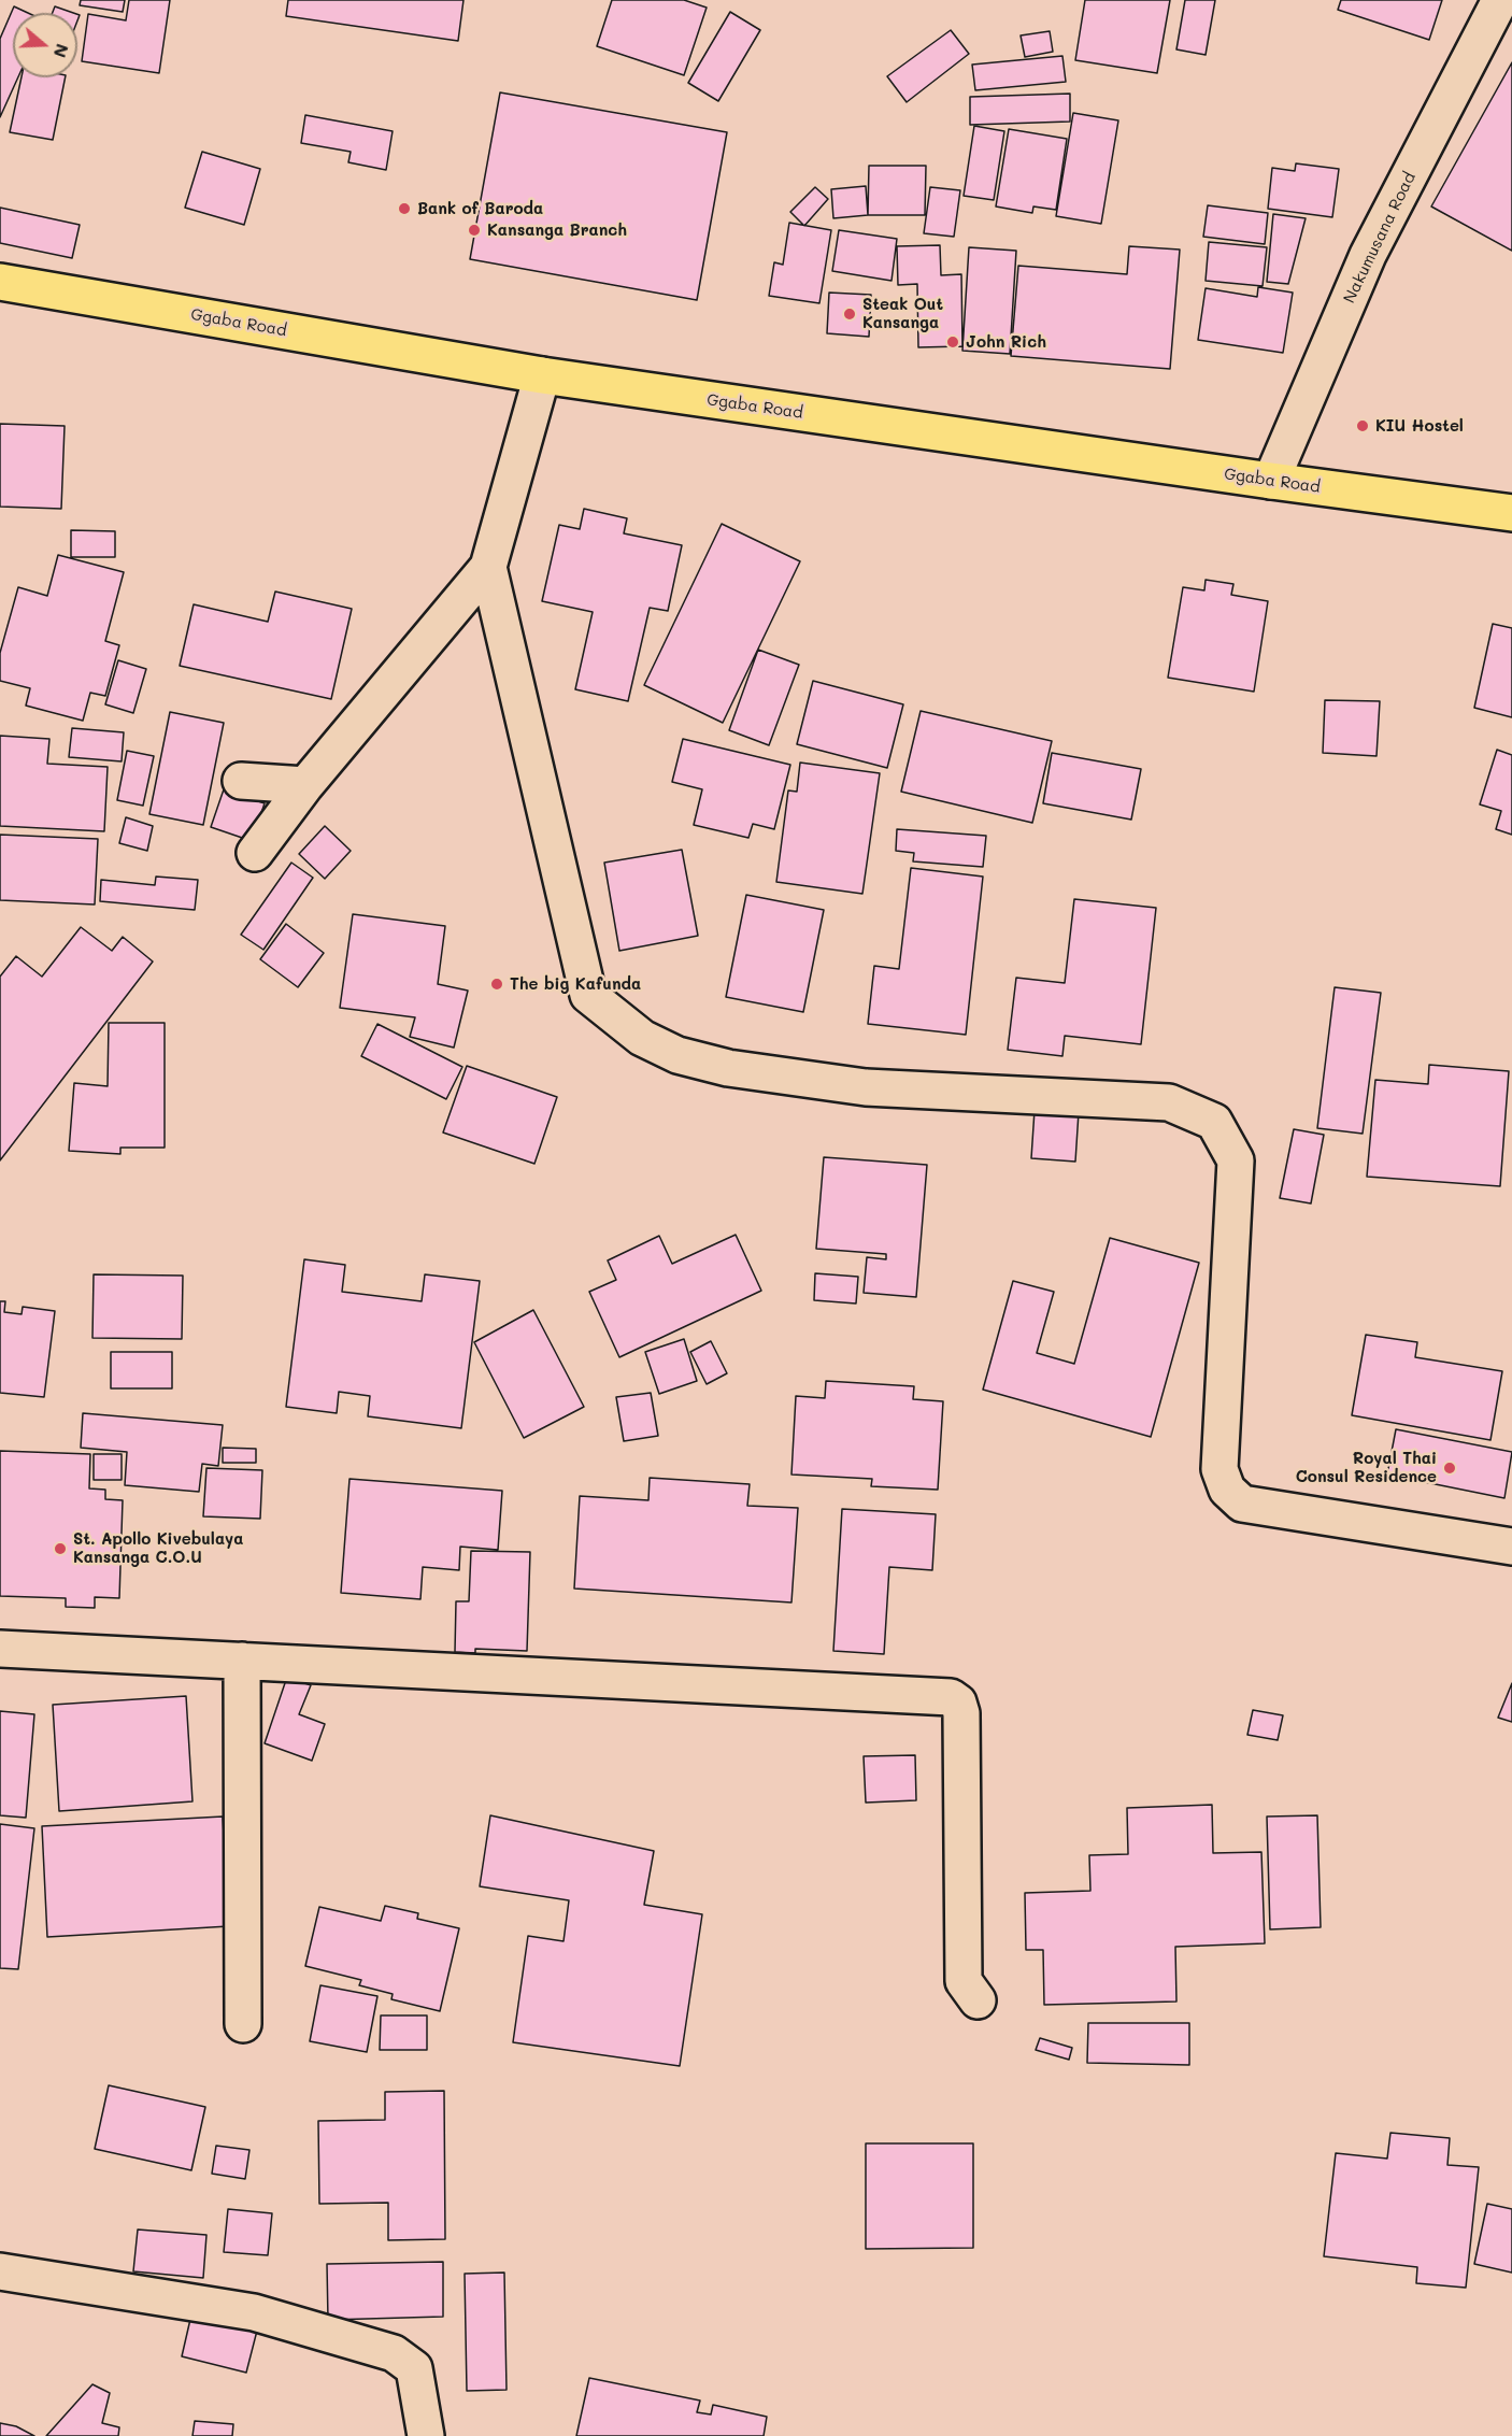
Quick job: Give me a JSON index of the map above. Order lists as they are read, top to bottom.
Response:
{
  "streets": {
    "main road": ["Ggaba Road"],
    "street": ["Nakumusana Road"]
  },
  "crossings": [
    ["Nakumusana Road", "Ggaba Road"]
  ],
  "places": [
    "Bank of Baroda",
    "Kansanga Branch",
    "Steak Out Kansanga",
    "John Rich",
    "KIU Hostel",
    "The big Kafunda",
    "Royal Thai Consul Residence",
    "St. Apollo Kivebulaya Kansanga C.O.U"
  ],
  "north": "right"
}
